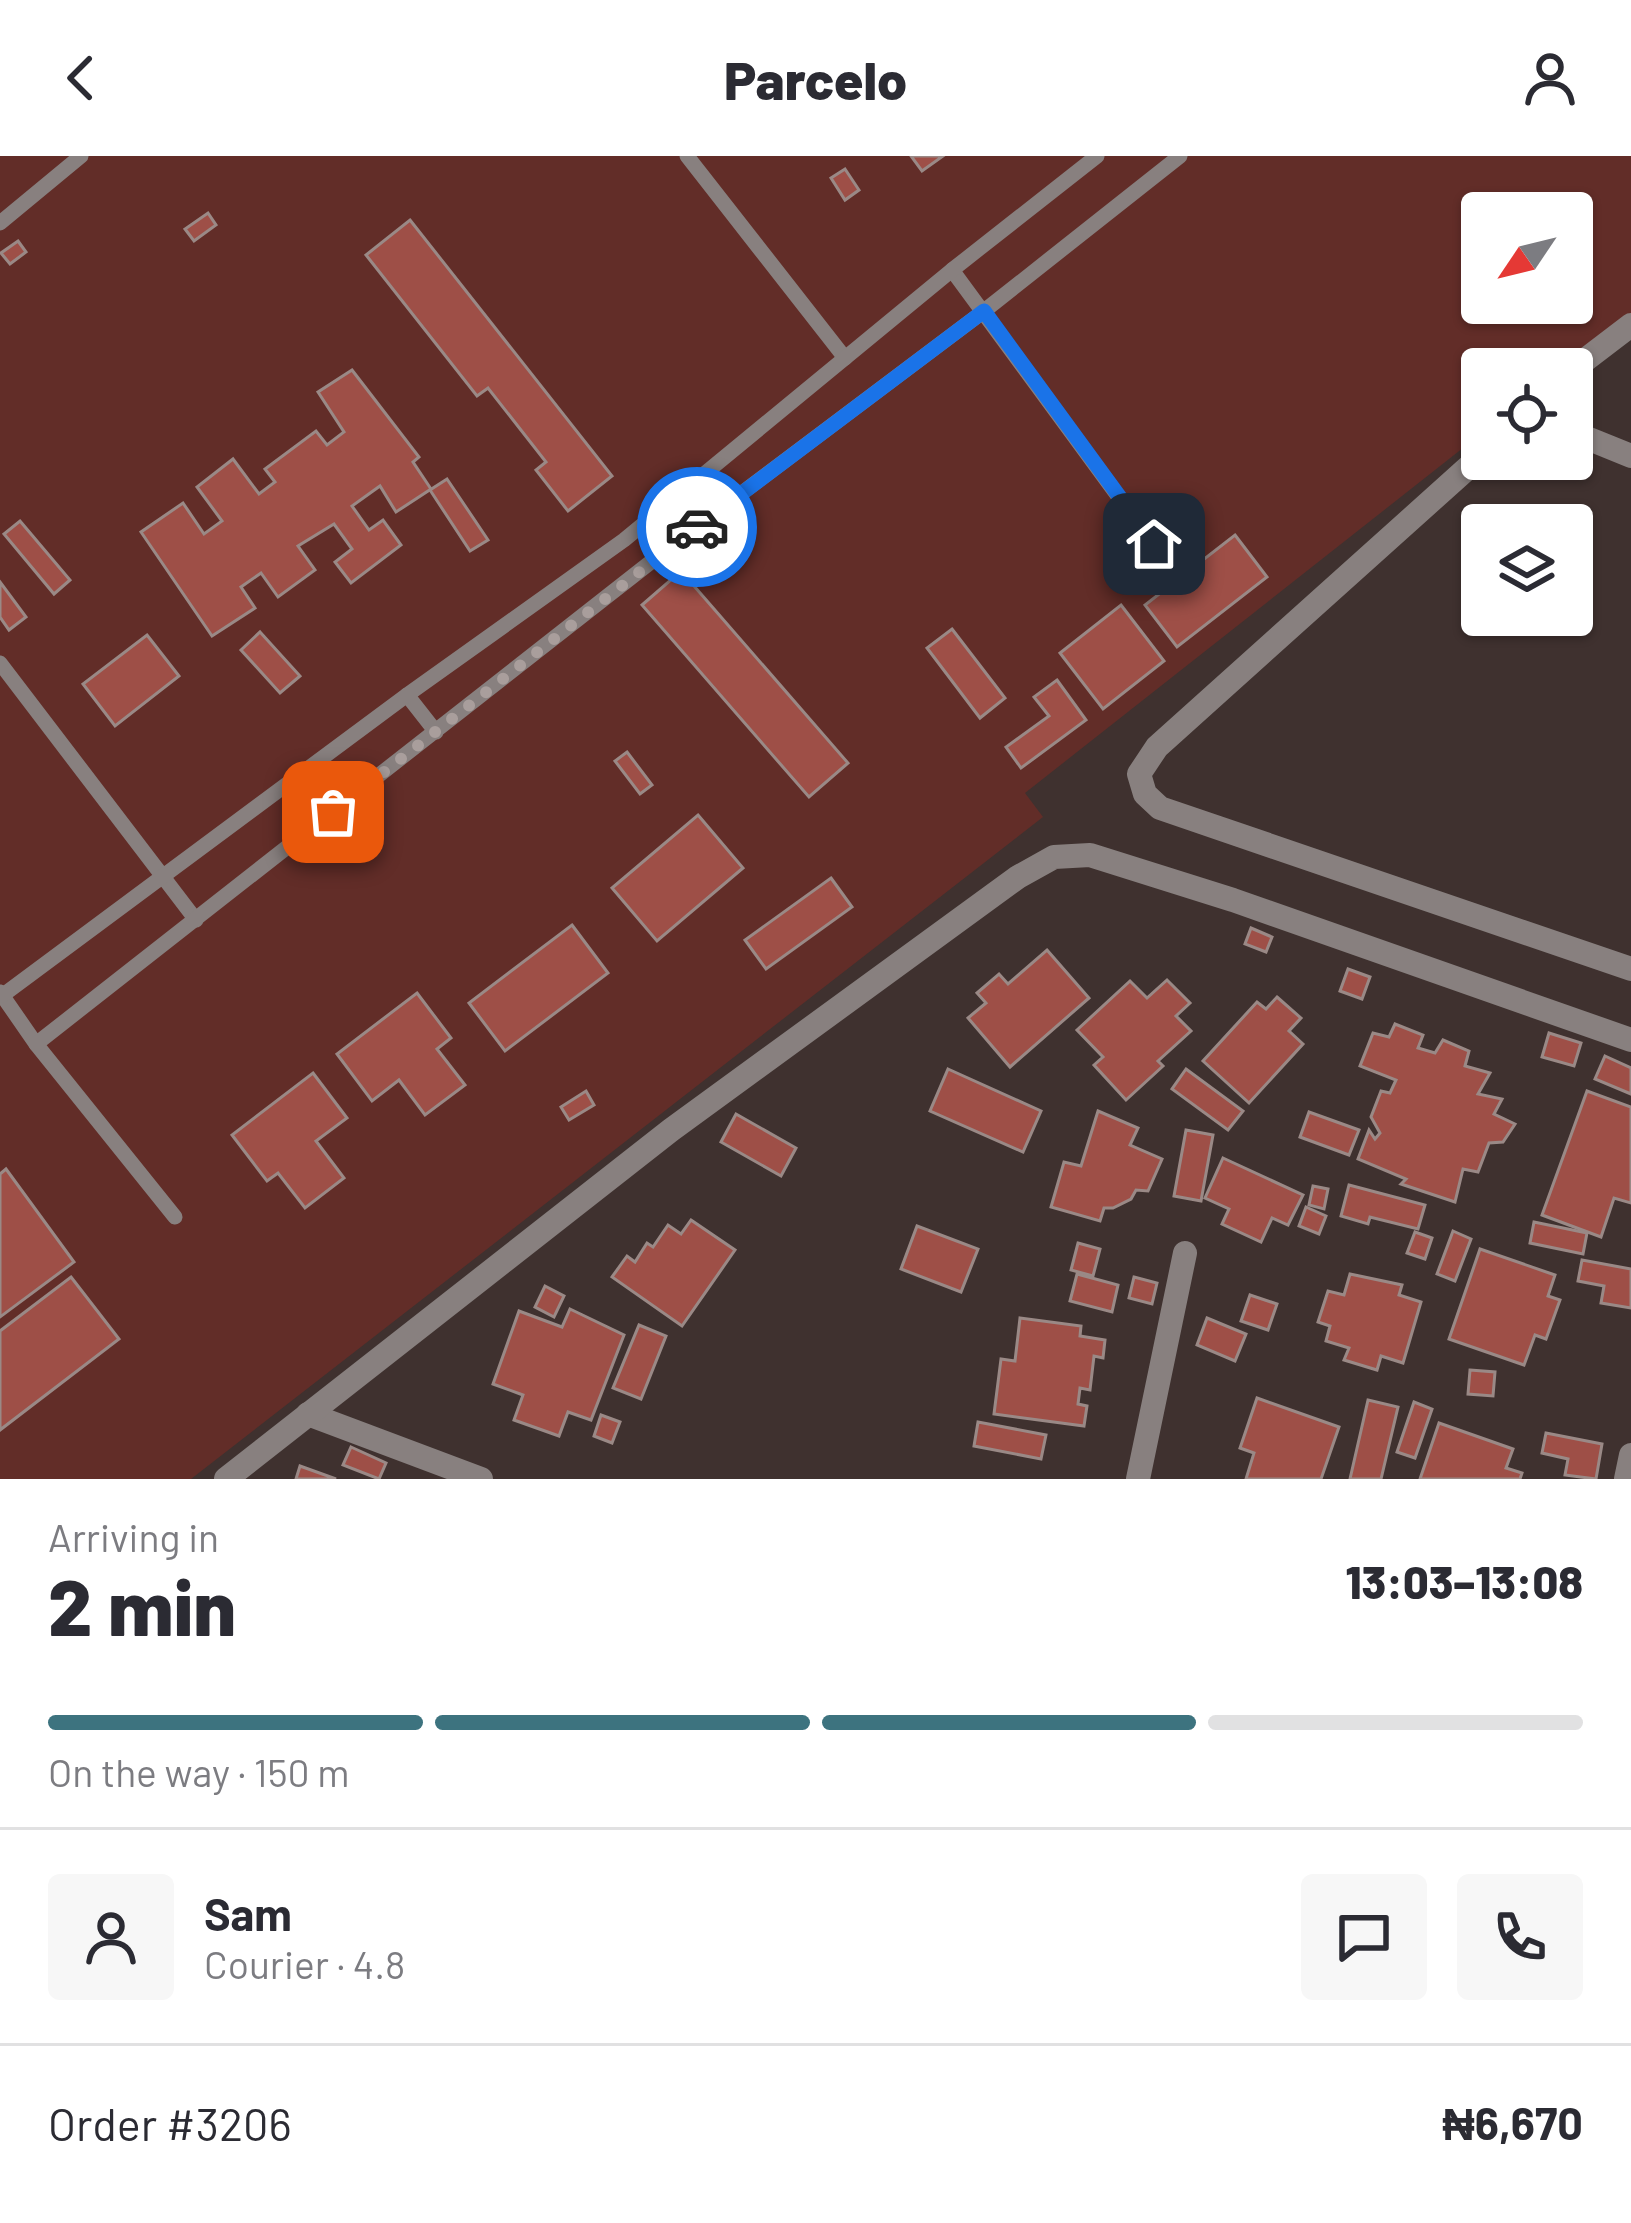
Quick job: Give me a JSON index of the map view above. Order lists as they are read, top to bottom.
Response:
{
  "north": "bottom left",
  "page": {
    "header": "Parcelo",
    "heading": ["2 min", "Arriving in", "13:03–13:08"],
    "panel": [
      "Sam",
      "Courier · 4.8",
      "Order #3206",
      "₦6,670"
    ],
    "bar": "On the way · 150 m"
  }
}
